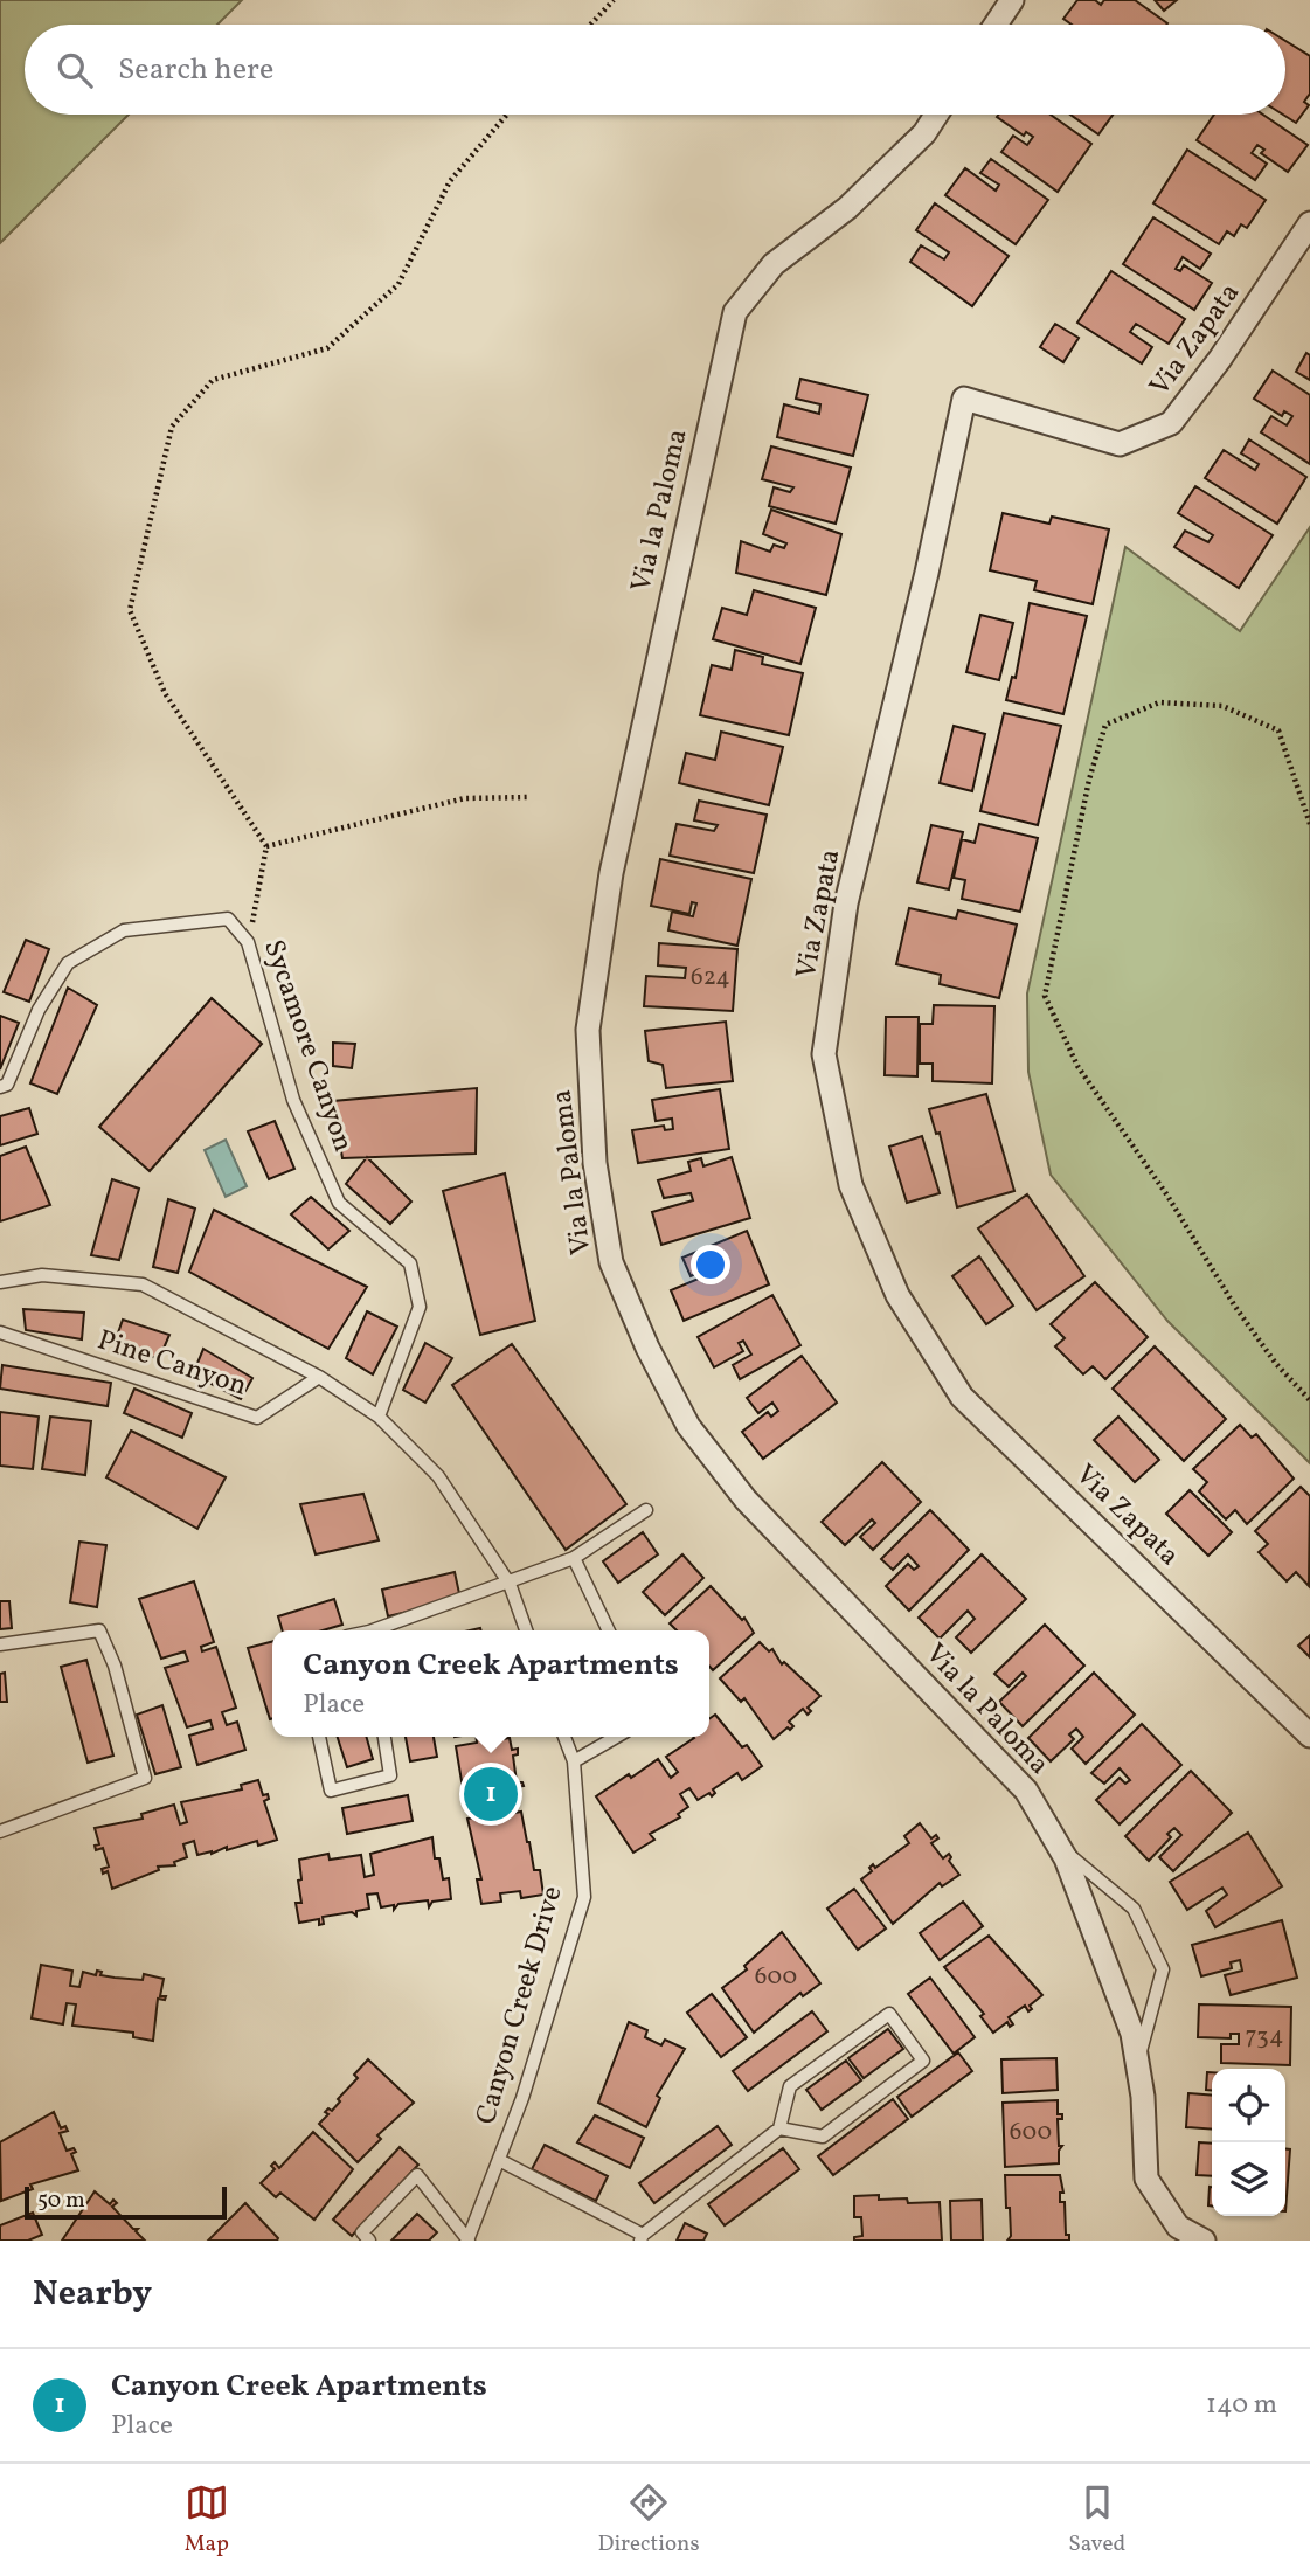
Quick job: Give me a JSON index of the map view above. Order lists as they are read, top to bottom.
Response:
{
  "streets": {
    "street": ["Via Zapata", "Via la Paloma"],
    "lane": ["Sycamore Canyon", "Pine Canyon", "Canyon Creek Drive"]
  },
  "house_numbers": [
    "624",
    "600",
    "734",
    "600"
  ],
  "scale_bar": "50 m",
  "page": {
    "search": "Search here",
    "popup": ["Canyon Creek Apartments", "Place"],
    "pins": "1",
    "scale": "50 m",
    "heading": "Nearby",
    "list": [
      {
        "mark": "1",
        "name": "Canyon Creek Apartments",
        "note": "Place",
        "value": "140 m"
      }
    ],
    "nav": ["Map", "Directions", "Saved"]
  }
}
